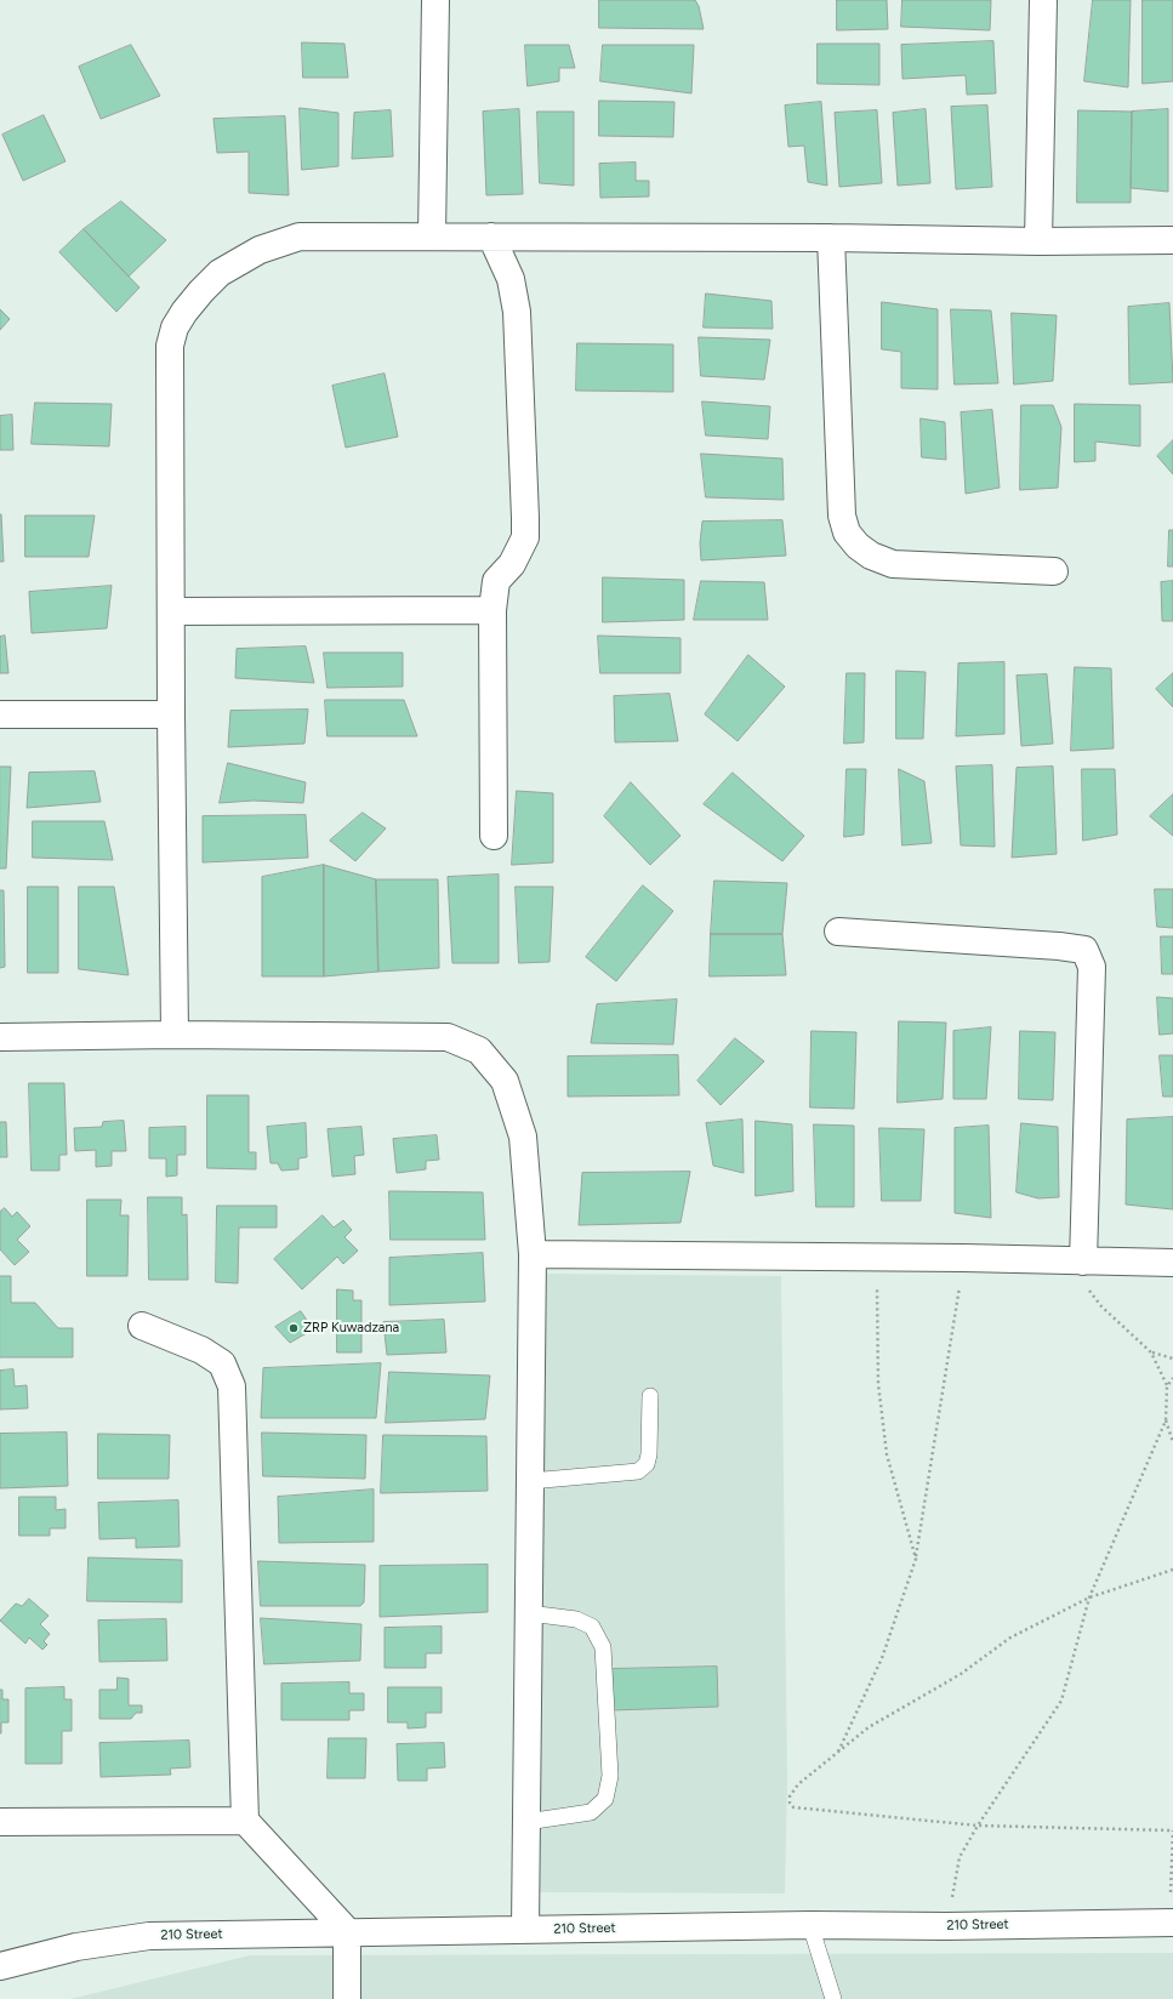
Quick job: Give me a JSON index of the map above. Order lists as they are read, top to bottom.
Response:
{
  "streets": {
    "street": ["210 Street"]
  },
  "places": ["ZRP Kuwadzana"]
}
